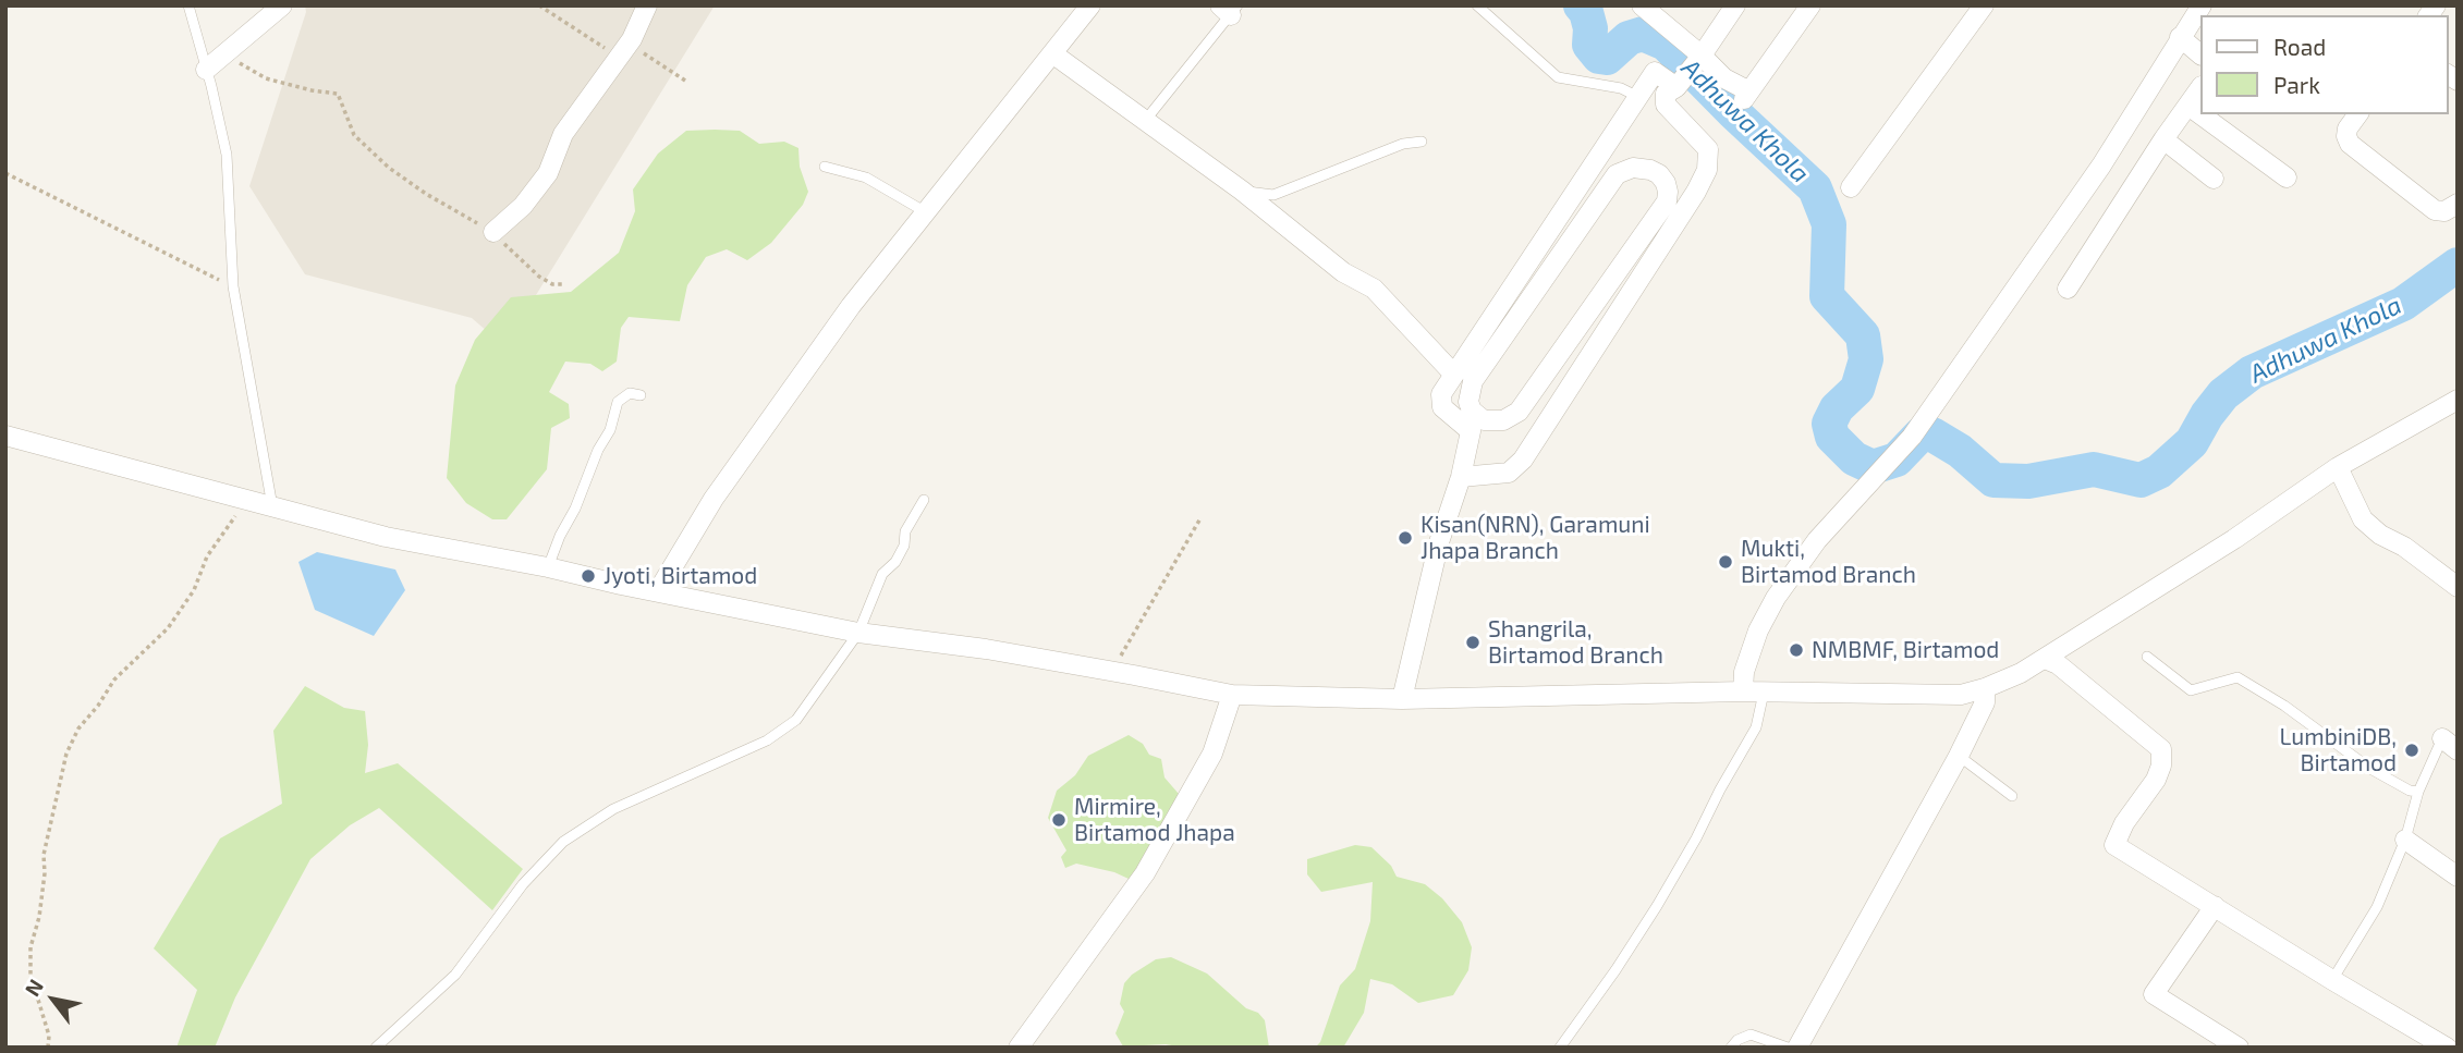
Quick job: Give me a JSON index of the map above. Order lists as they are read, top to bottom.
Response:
{
  "water": ["Adhuwa Khola"],
  "places": [
    "Kisan(NRN), Garamuni Jhapa Branch",
    "Mukti, Birtamod Branch",
    "Jyoti, Birtamod",
    "Shangrila, Birtamod Branch",
    "NMBMF, Birtamod",
    "LumbiniDB, Birtamod",
    "Mirmire, Birtamod Jhapa"
  ],
  "legend": ["Road", "Park"],
  "north": "top left"
}
